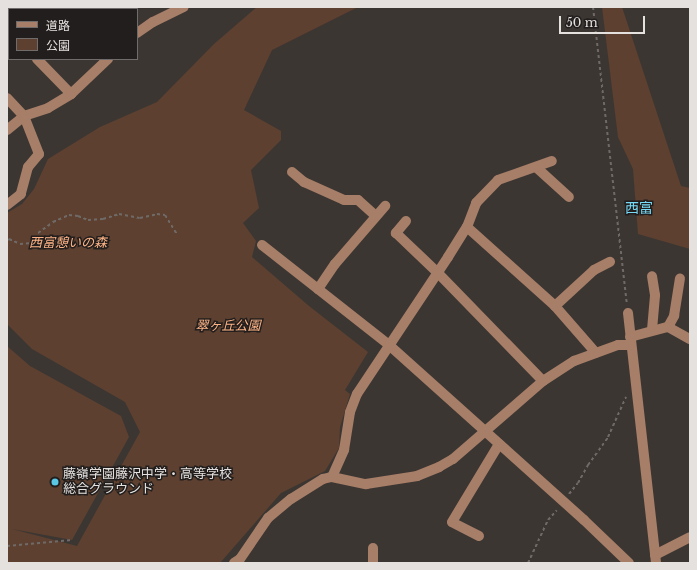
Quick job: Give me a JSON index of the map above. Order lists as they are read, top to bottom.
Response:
{
  "districts": ["西富"],
  "parks": ["西富憩いの森", "翠ヶ丘公園"],
  "places": ["藤嶺学園藤沢中学・高等学校 総合グラウンド"],
  "legend": ["道路", "公園"],
  "scale_bar": "50 m"
}
